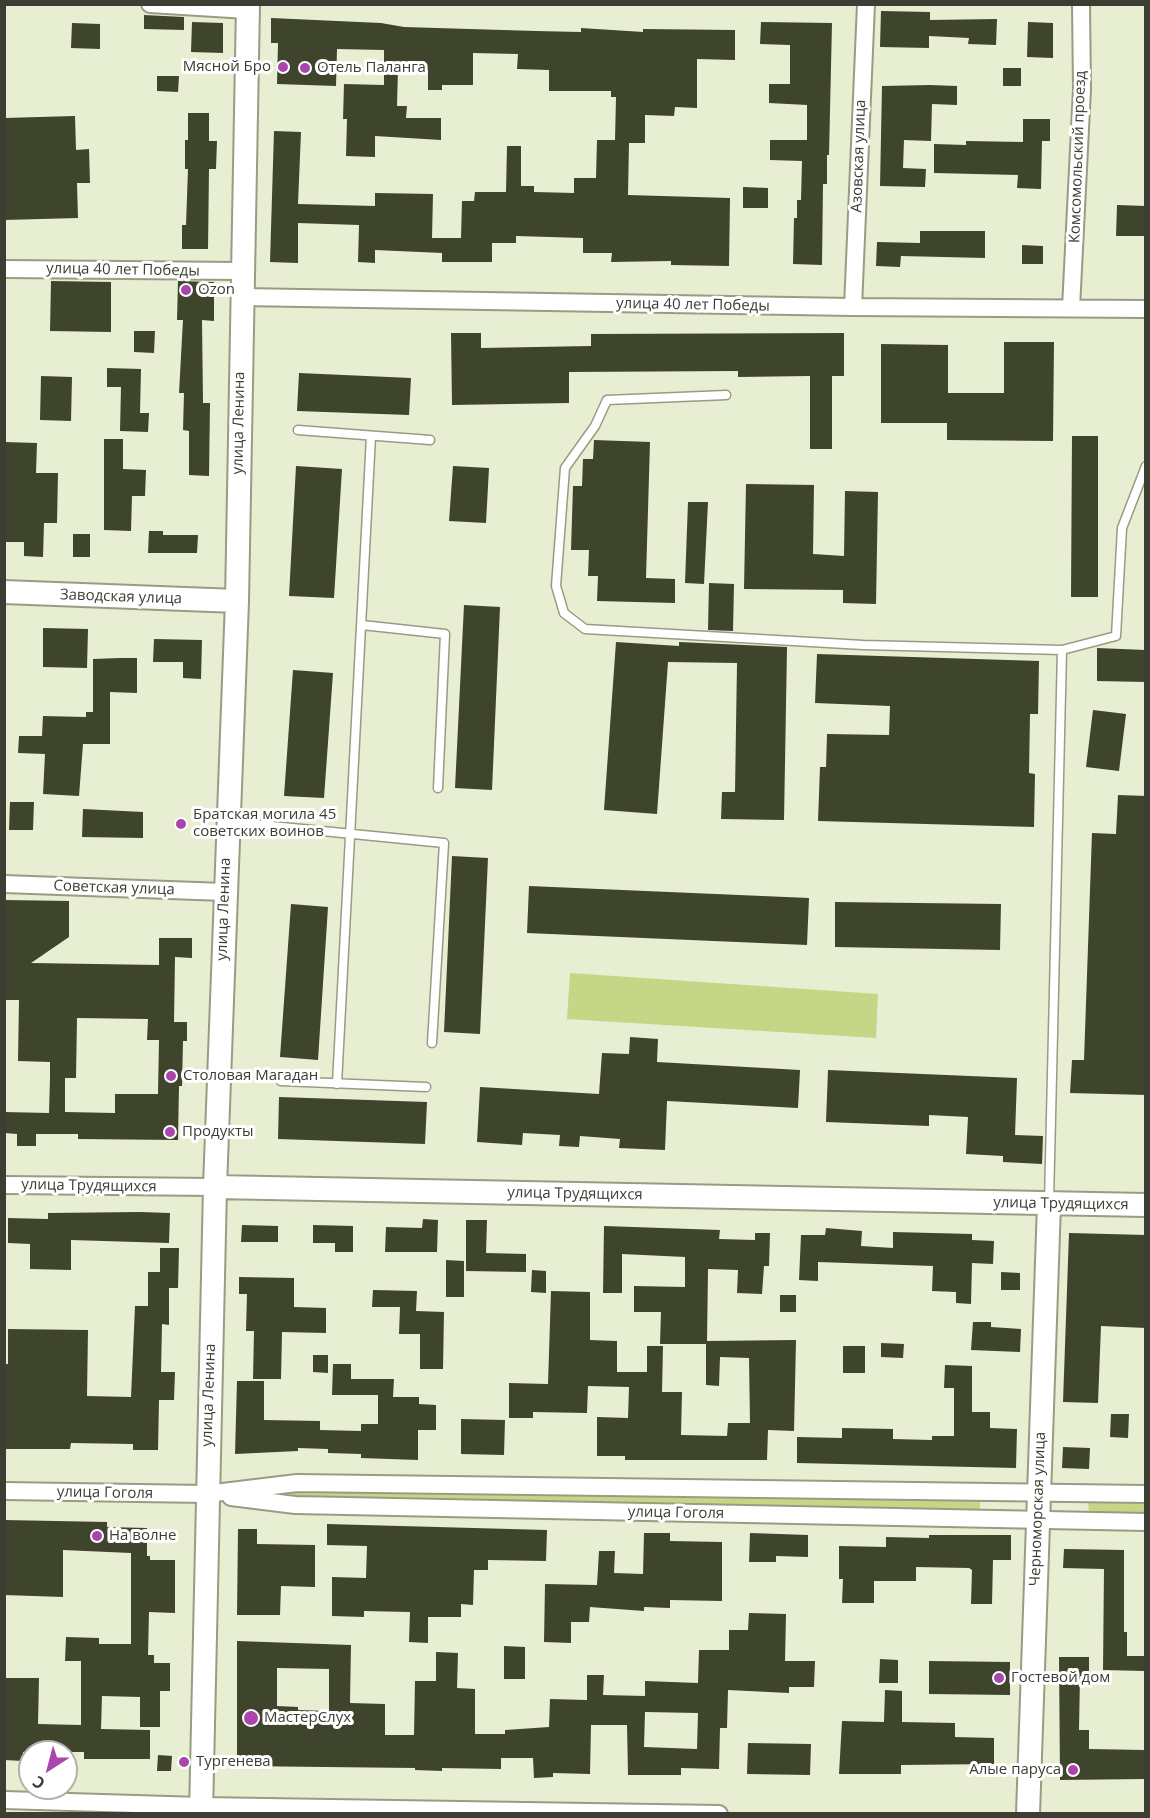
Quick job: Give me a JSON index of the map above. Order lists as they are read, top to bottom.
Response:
{
  "streets": {
    "street": [
      "Азовская улица",
      "Комсомольский проезд",
      "улица 40 лет Победы",
      "улица Ленина",
      "Заводская улица",
      "Советская улица",
      "улица Трудящихся",
      "улица Гоголя",
      "Черноморская улица"
    ]
  },
  "crossings": [
    ["Азовская улица", "улица 40 лет Победы"],
    ["Комсомольский проезд", "улица 40 лет Победы"],
    ["улица 40 лет Победы", "улица Ленина"],
    ["улица Ленина", "Заводская улица"],
    ["улица Ленина", "Советская улица"],
    ["улица Ленина", "улица Трудящихся"],
    ["улица Ленина", "улица Гоголя"],
    ["улица Трудящихся", "Черноморская улица"],
    ["улица Гоголя", "Черноморская улица"]
  ],
  "places": [
    "Мясной Бро",
    "Отель Паланга",
    "Ozon",
    "Братская могила 45 советских воинов",
    "Столовая Магадан",
    "Продукты",
    "На волне",
    "Гостевой дом",
    "МастерСлух",
    "Тургенева",
    "Алые паруса"
  ],
  "north": "bottom left"
}
